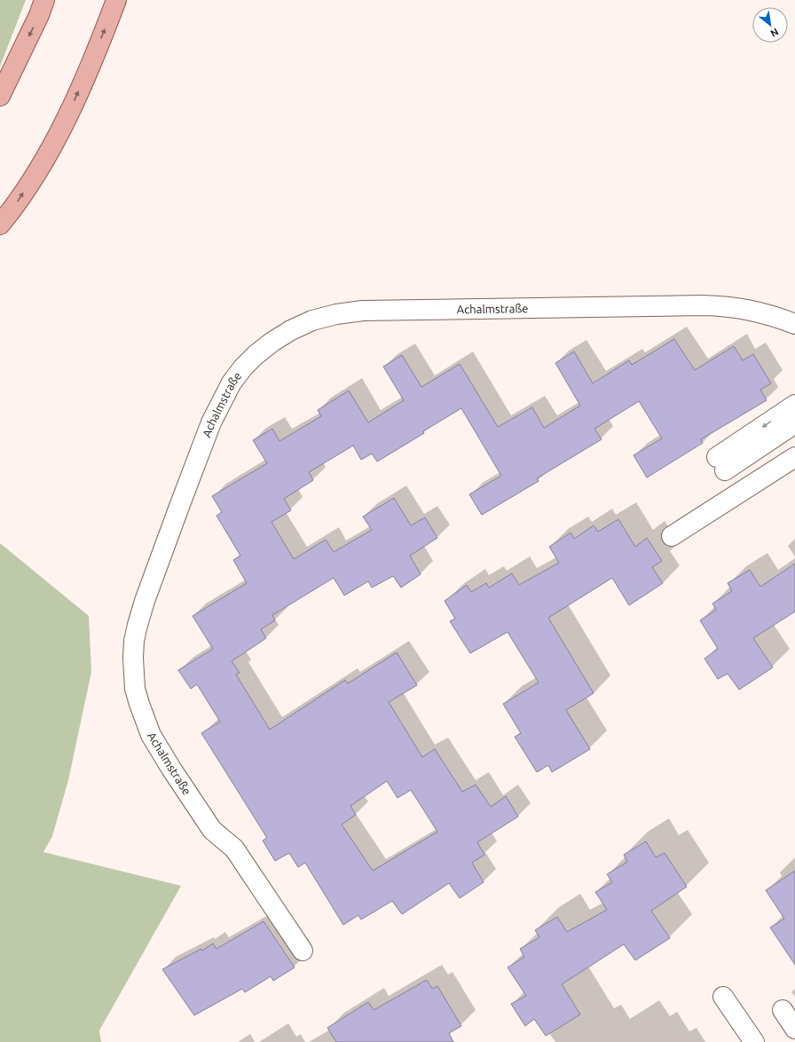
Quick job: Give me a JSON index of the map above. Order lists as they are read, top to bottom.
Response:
{
  "streets": {
    "street": ["Achalmstraße"]
  },
  "north": "bottom right"
}
